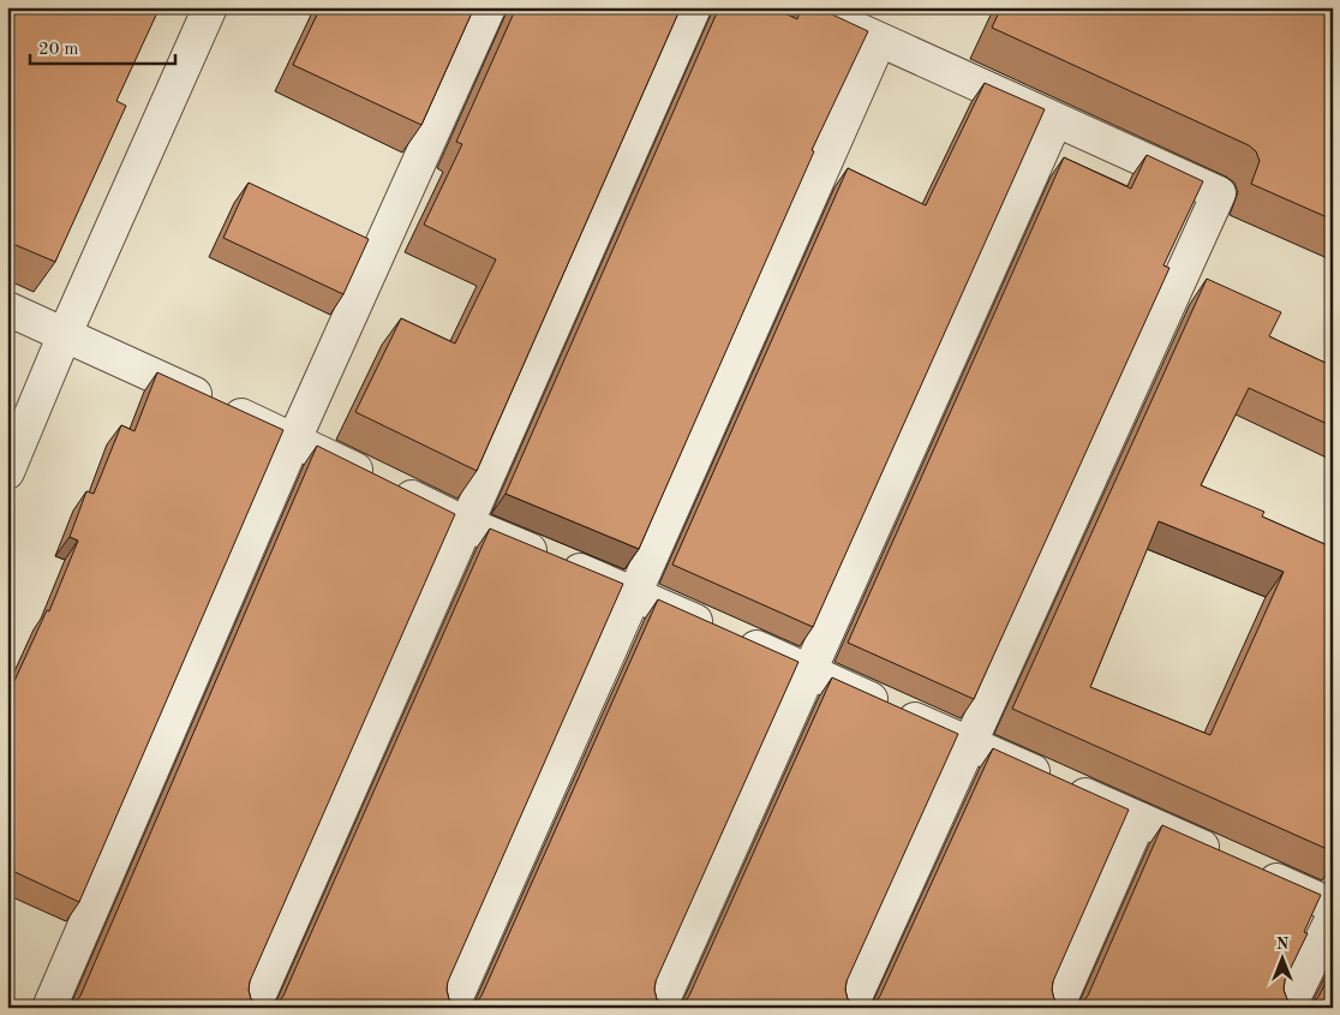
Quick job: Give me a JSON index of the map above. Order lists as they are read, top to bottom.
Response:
{
  "scale_bar": "20 m",
  "north": "top"
}
